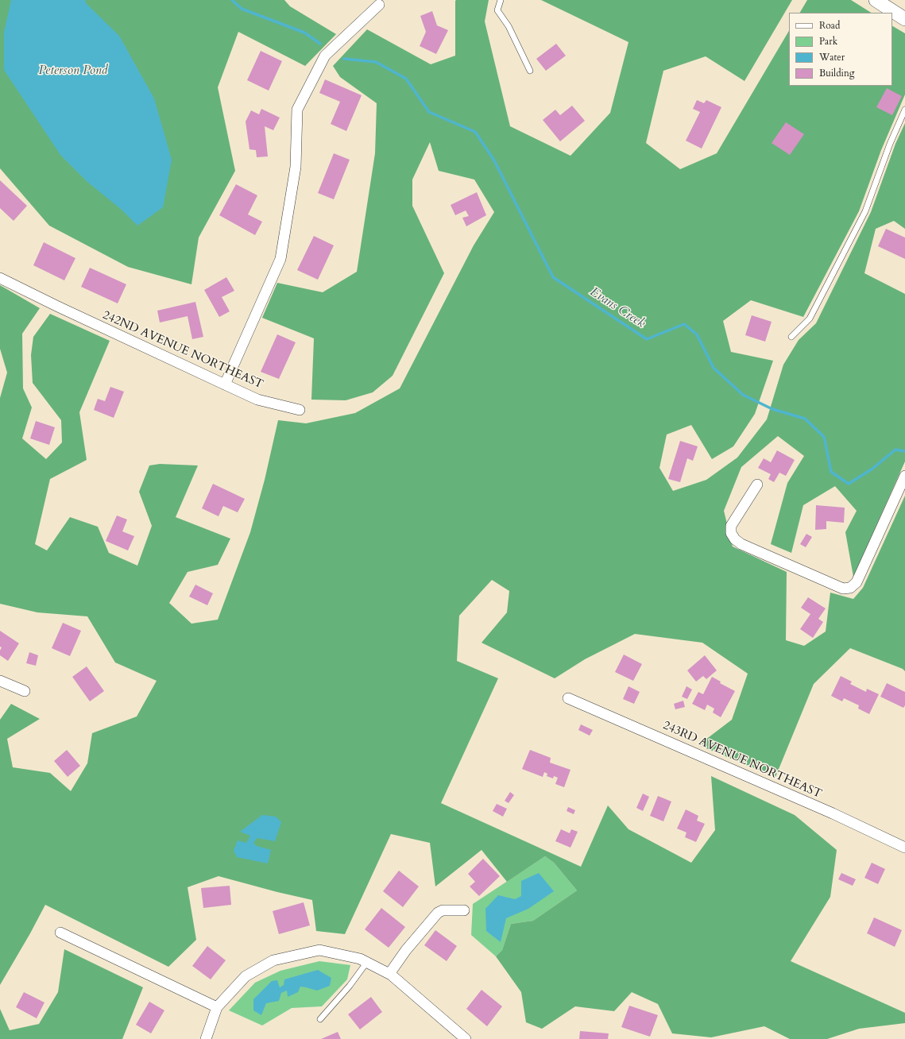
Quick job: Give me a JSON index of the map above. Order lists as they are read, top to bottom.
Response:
{
  "streets": {
    "street": ["242ND AVENUE NORTHEAST", "243RD AVENUE NORTHEAST"]
  },
  "water": ["Peterson Pond", "Evans Creek"],
  "legend": [
    "Road",
    "Park",
    "Water",
    "Building"
  ]
}
